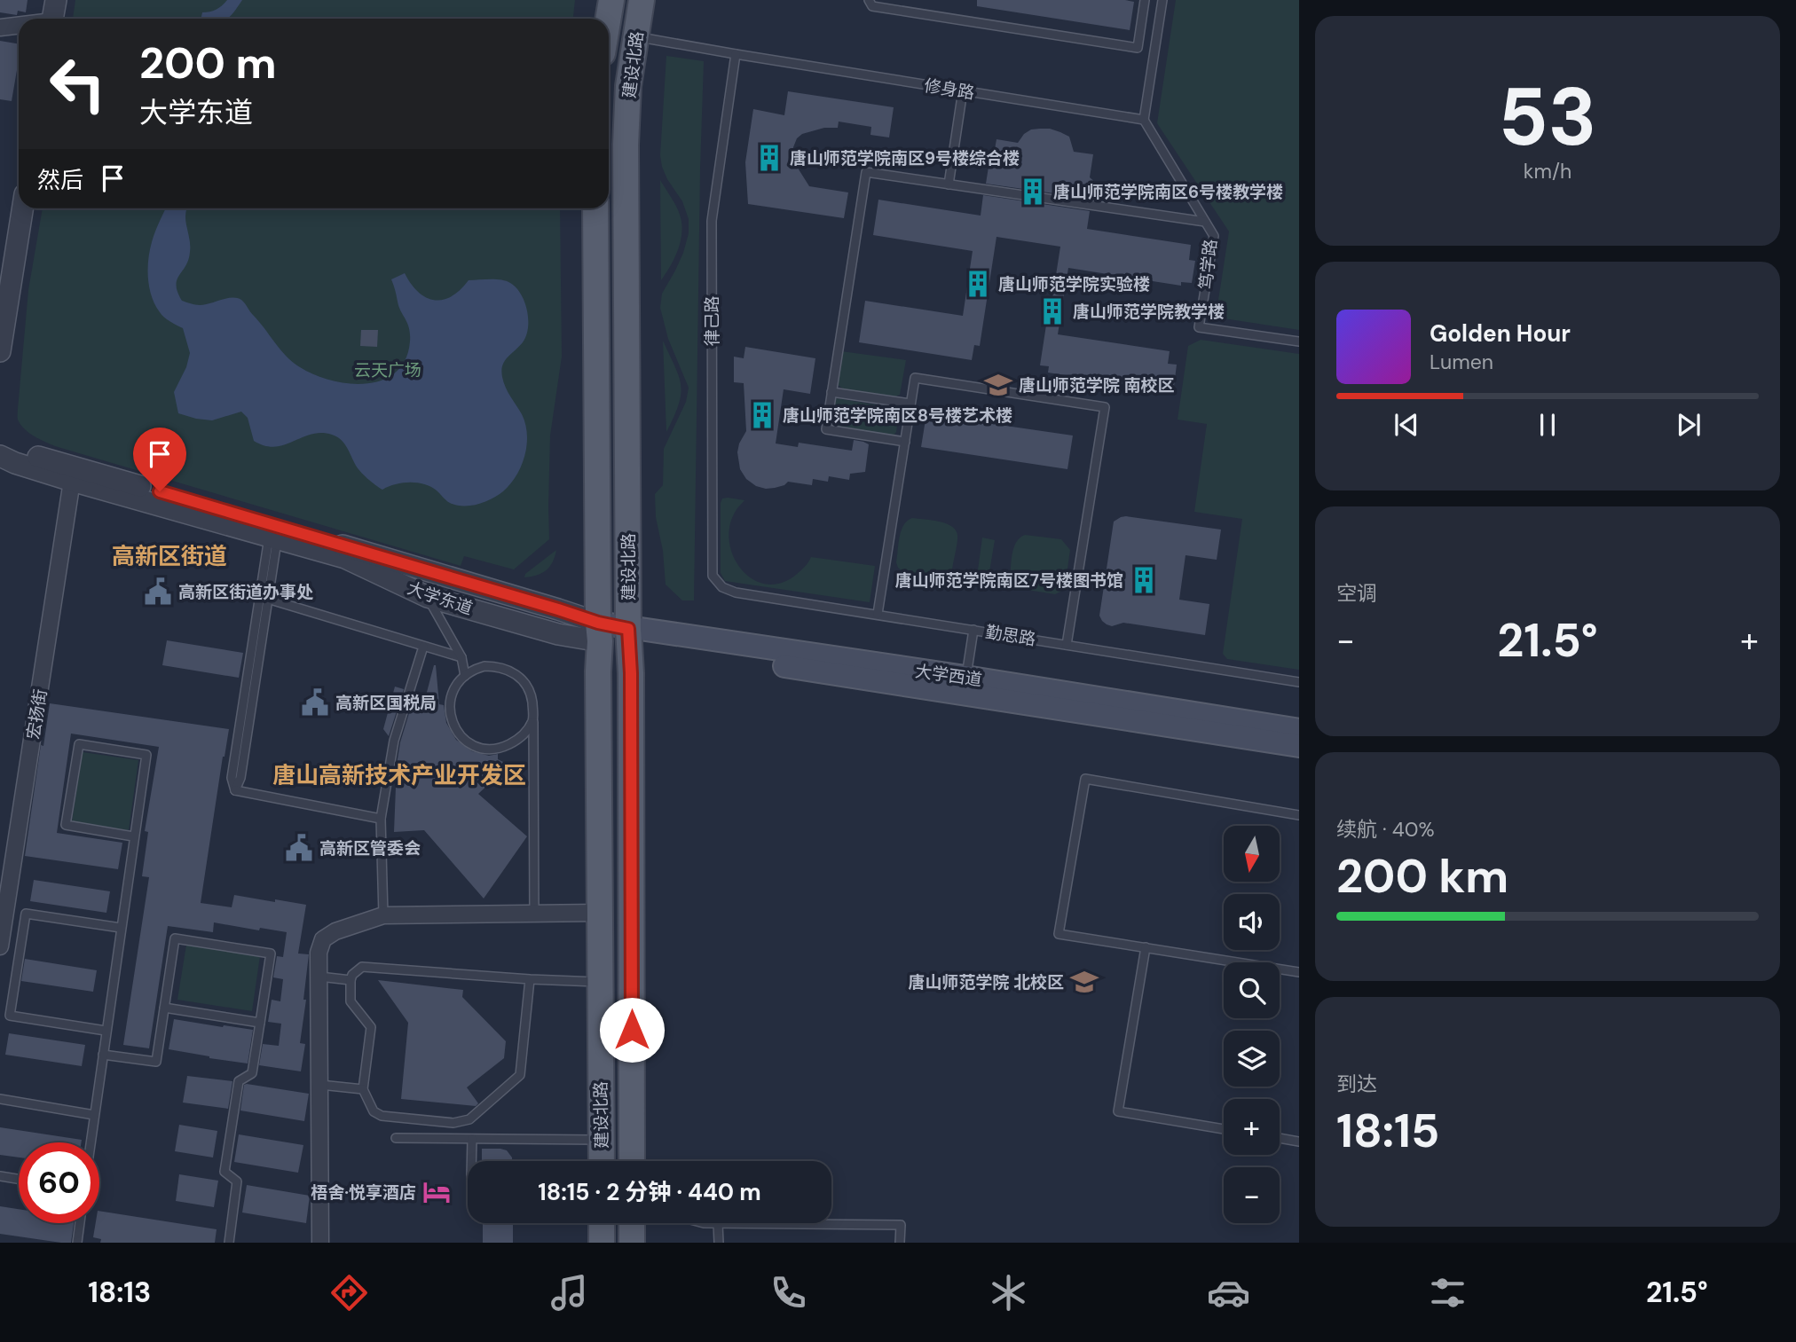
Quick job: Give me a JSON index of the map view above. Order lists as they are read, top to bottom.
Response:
{
  "streets": {
    "main road": ["建设北路", "大学西道"],
    "street": ["大学东道", "宏扬街"],
    "lane": [
      "修身路",
      "笃学路",
      "律己路",
      "勤思路"
    ]
  },
  "crossings": [
    ["建设北路", "修身路"],
    ["建设北路", "大学东道"],
    ["建设北路", "大学西道"],
    ["修身路", "笃学路"],
    ["修身路", "律己路"],
    ["律己路", "勤思路"],
    ["大学东道", "大学西道"],
    ["大学东道", "宏扬街"]
  ],
  "districts": ["高新区街道", "唐山高新技术产业开发区"],
  "parks": ["云天广场"],
  "places": {
    "building": [
      "唐山师范学院南区9号楼综合楼",
      "唐山师范学院南区6号楼教学楼",
      "唐山师范学院实验楼",
      "唐山师范学院教学楼",
      "唐山师范学院南区8号楼艺术楼",
      "唐山师范学院南区7号楼图书馆"
    ],
    "school or university": ["唐山师范学院 南校区", "唐山师范学院 北校区"],
    "public building": ["高新区街道办事处", "高新区国税局", "高新区管委会"],
    "hotel": ["梧舍·悦享酒店"]
  },
  "north": "bottom",
  "page": {
    "tile": [
      ["53", "km/h"],
      "空调",
      ["续航 · 40%", "200 km"],
      ["到达", "18:15"]
    ],
    "turn": ["200 m", "大学东道"],
    "then": "然后",
    "song": ["Golden Hour", "Lumen"],
    "heat": ["−", "21.5°", "+"],
    "map_buttons": ["+", "−"],
    "limit": "60",
    "trip": "18:15 · 2 分钟 · 440 m",
    "tabs": ["18:13", "21.5°"]
  }
}
